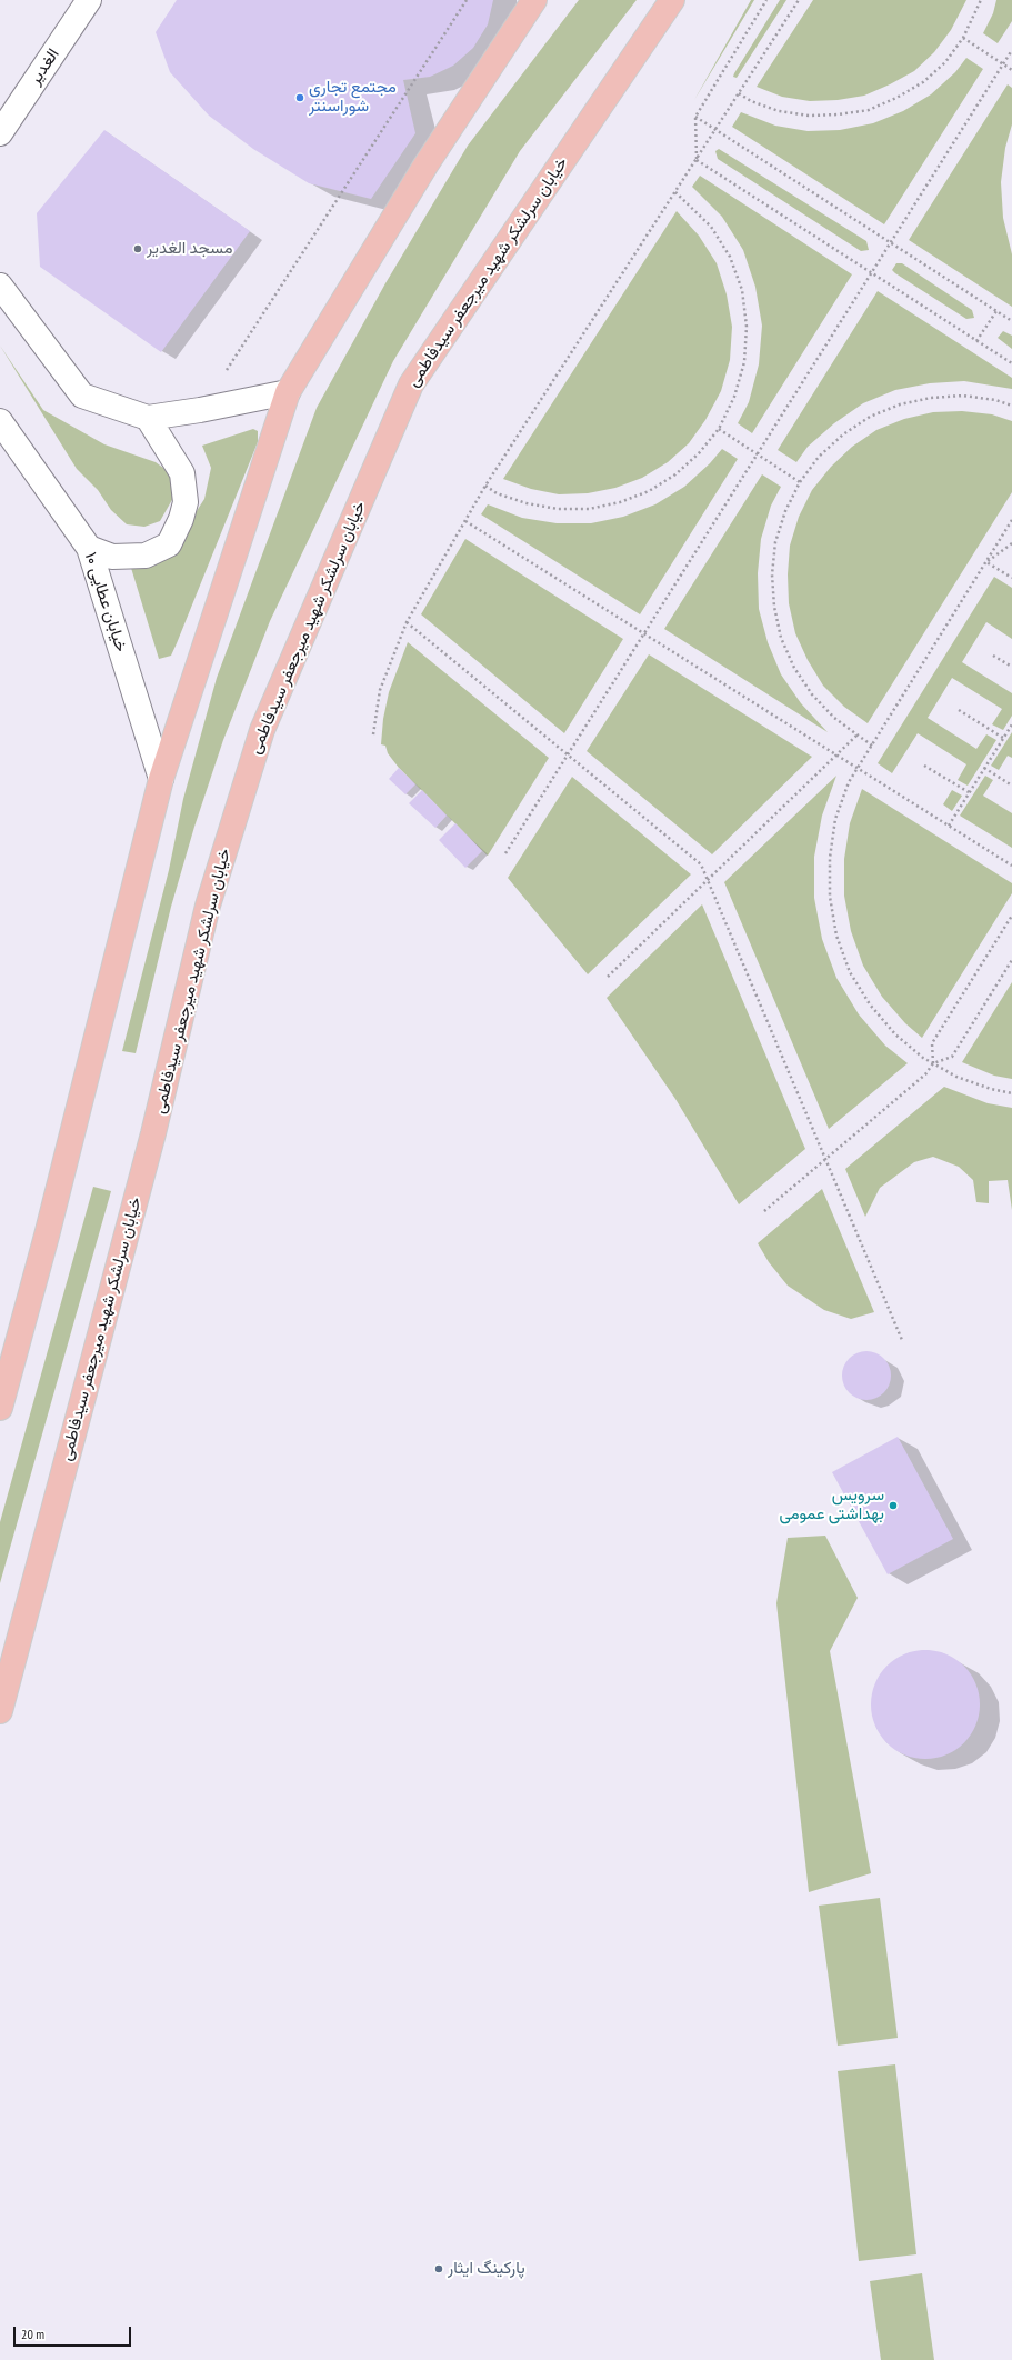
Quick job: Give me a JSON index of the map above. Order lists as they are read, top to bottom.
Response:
{
  "streets": {
    "main road": ["خیابان سرلشکر شهید میرجعفر سیدفاطمی"],
    "street": ["الغدیر", "خیابان عطایی ۱۰"]
  },
  "places": [
    "مجتمع تجاری شوراسنتر",
    "مسجد الغدیر",
    "سرویس بهداشتی عمومی",
    "پارکینگ ایثار"
  ],
  "scale_bar": "20 m"
}
